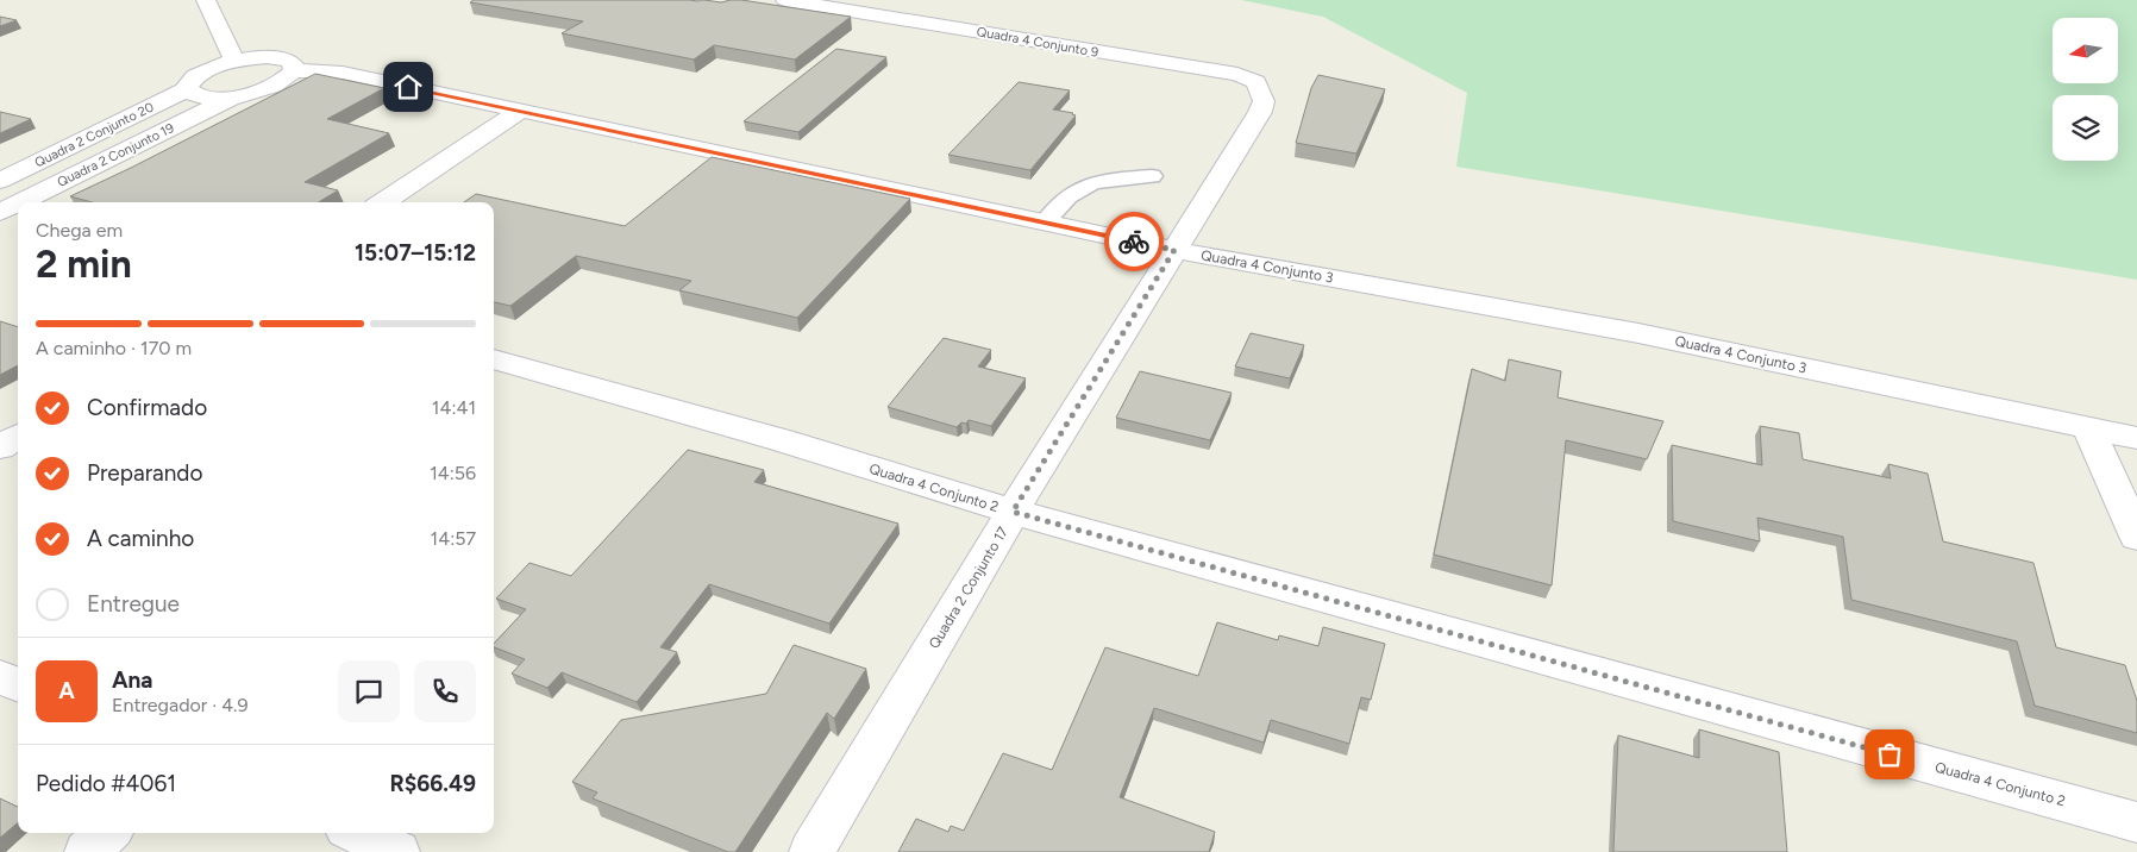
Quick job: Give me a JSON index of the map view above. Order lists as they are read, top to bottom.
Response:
{
  "streets": {
    "street": [
      "Quadra 4 Conjunto 9",
      "Quadra 2 Conjunto 20",
      "Quadra 2 Conjunto 19",
      "Quadra 4 Conjunto 3",
      "Quadra 4 Conjunto 2",
      "Quadra 2 Conjunto 17"
    ]
  },
  "crossings": [
    ["Quadra 4 Conjunto 9", "Quadra 2 Conjunto 17"],
    ["Quadra 2 Conjunto 20", "Quadra 4 Conjunto 3"],
    ["Quadra 4 Conjunto 3", "Quadra 2 Conjunto 17"],
    ["Quadra 4 Conjunto 2", "Quadra 2 Conjunto 17"]
  ],
  "north": "left",
  "page": {
    "heading": ["2 min", "Chega em", "15:07–15:12"],
    "panel": [
      "Ana",
      "Entregador · 4.9",
      "Pedido #4061",
      "R$66.49"
    ],
    "bar": "A caminho · 170 m",
    "list": [
      ["Confirmado", "14:41"],
      ["Preparando", "14:56"],
      ["A caminho", "14:57"],
      "Entregue"
    ],
    "round": "A"
  }
}
